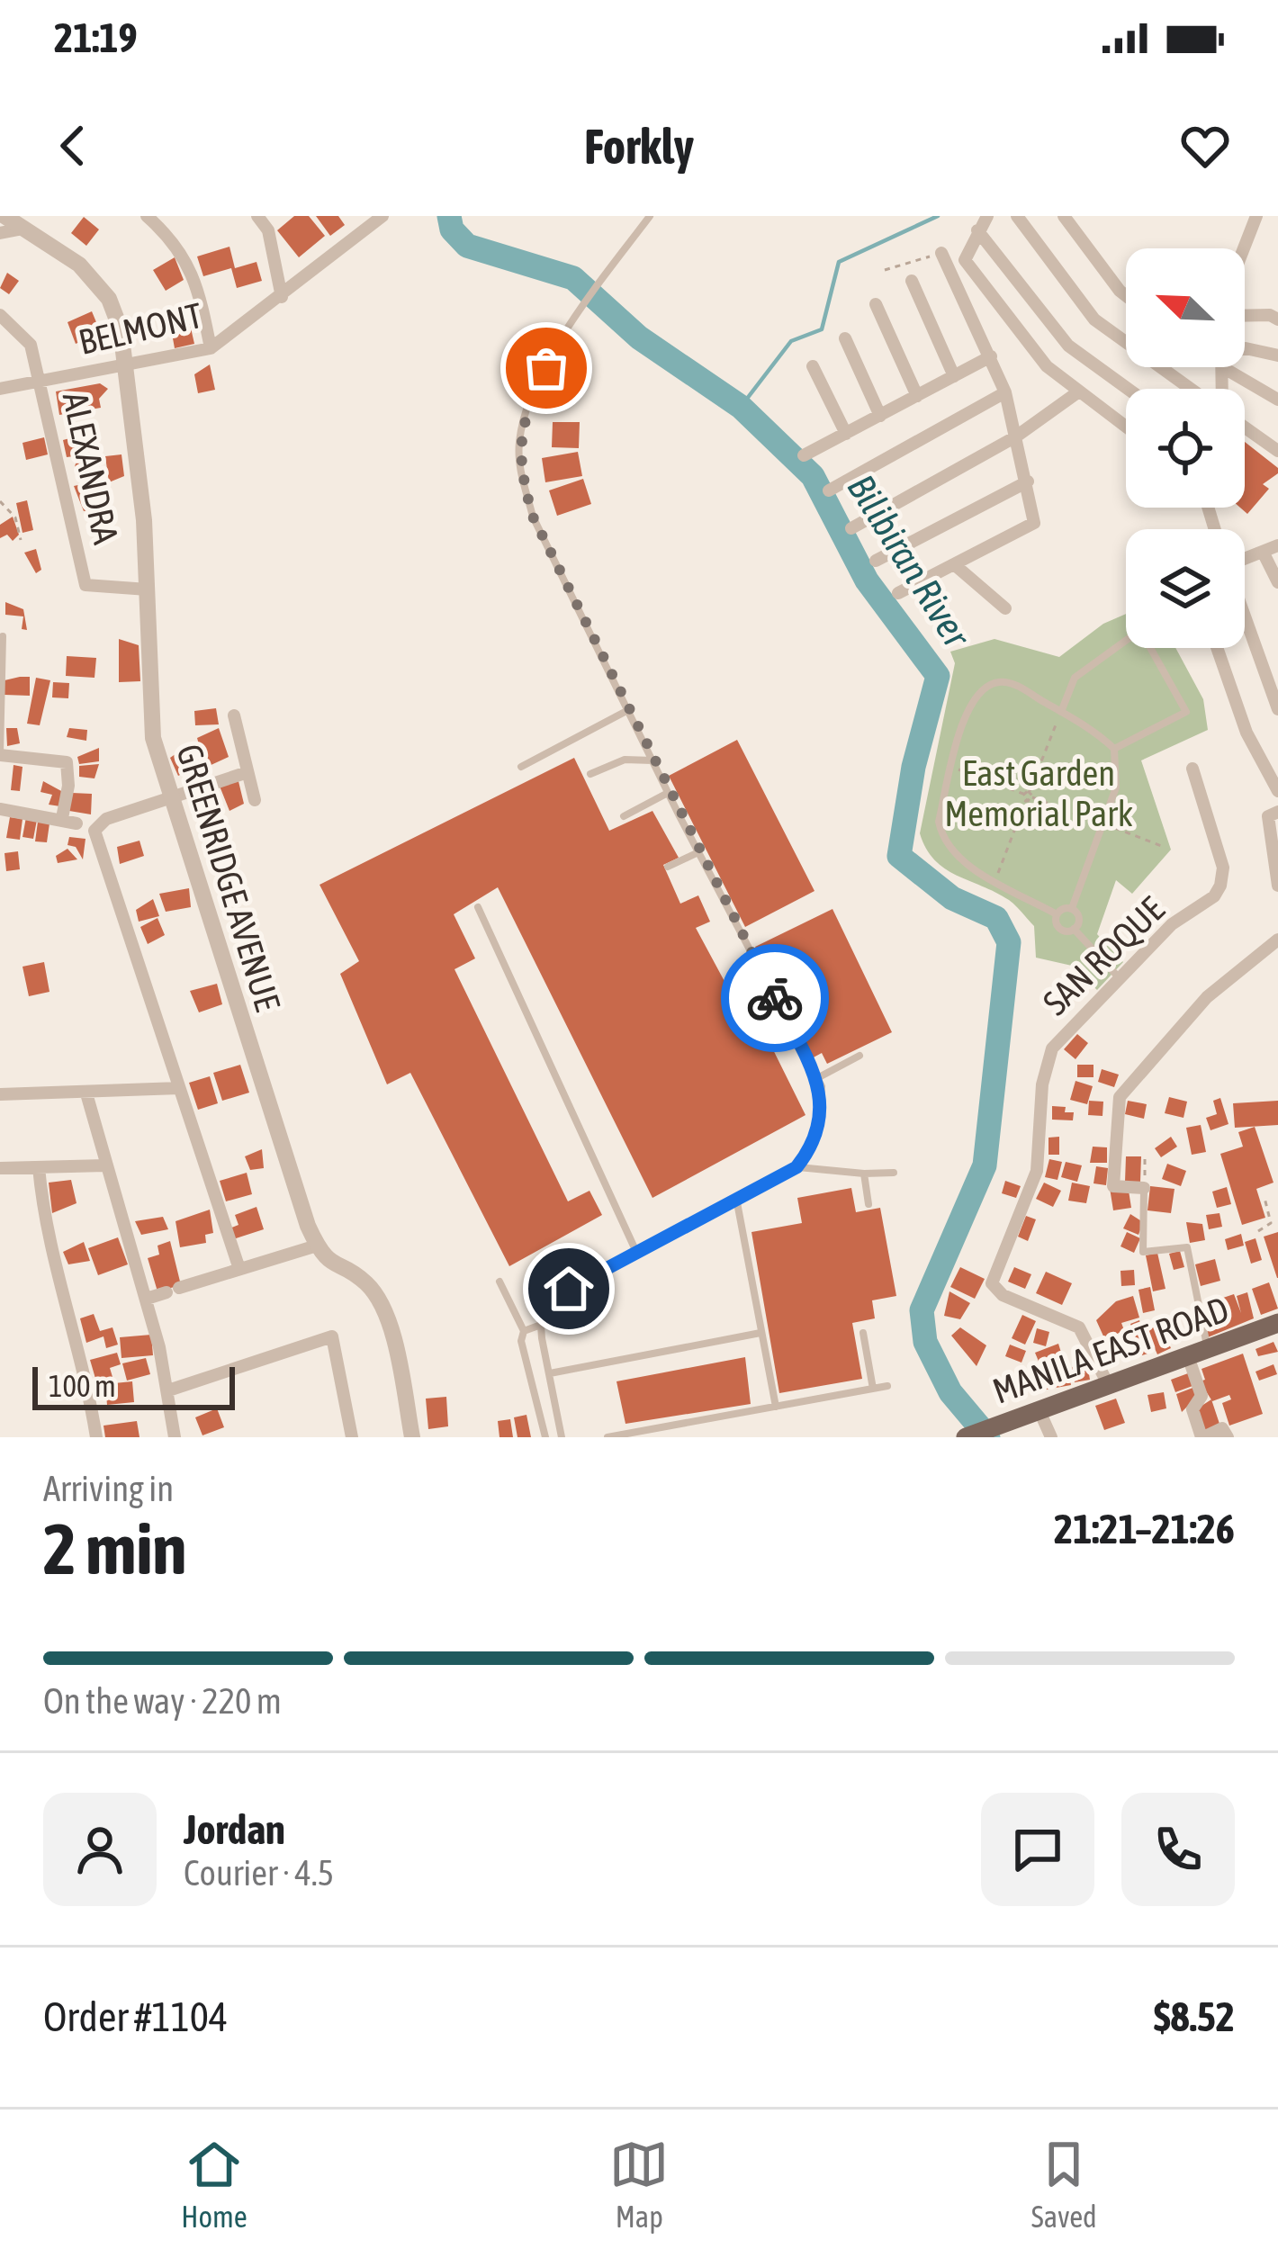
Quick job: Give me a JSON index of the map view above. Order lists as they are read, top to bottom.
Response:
{
  "streets": {
    "main road": ["MANILA EAST ROAD"],
    "street": [
      "BELMONT",
      "ALEXANDRA",
      "GREENRIDGE AVENUE",
      "SAN ROQUE"
    ]
  },
  "crossings": [
    ["BELMONT", "ALEXANDRA"],
    ["BELMONT", "GREENRIDGE AVENUE"],
    ["ALEXANDRA", "GREENRIDGE AVENUE"],
    ["SAN ROQUE", "MANILA EAST ROAD"]
  ],
  "water": ["Bilibiran River"],
  "parks": ["East Garden Memorial Park"],
  "scale_bar": "100 m",
  "north": "top left",
  "page": {
    "status": "21:19",
    "header": "Forkly",
    "scale": "100 m",
    "heading": ["2 min", "Arriving in", "21:21–21:26"],
    "panel": [
      "Jordan",
      "Courier · 4.5",
      "Order #1104",
      "$8.52"
    ],
    "bar": "On the way · 220 m",
    "tabs": ["Home", "Map", "Saved"]
  }
}
